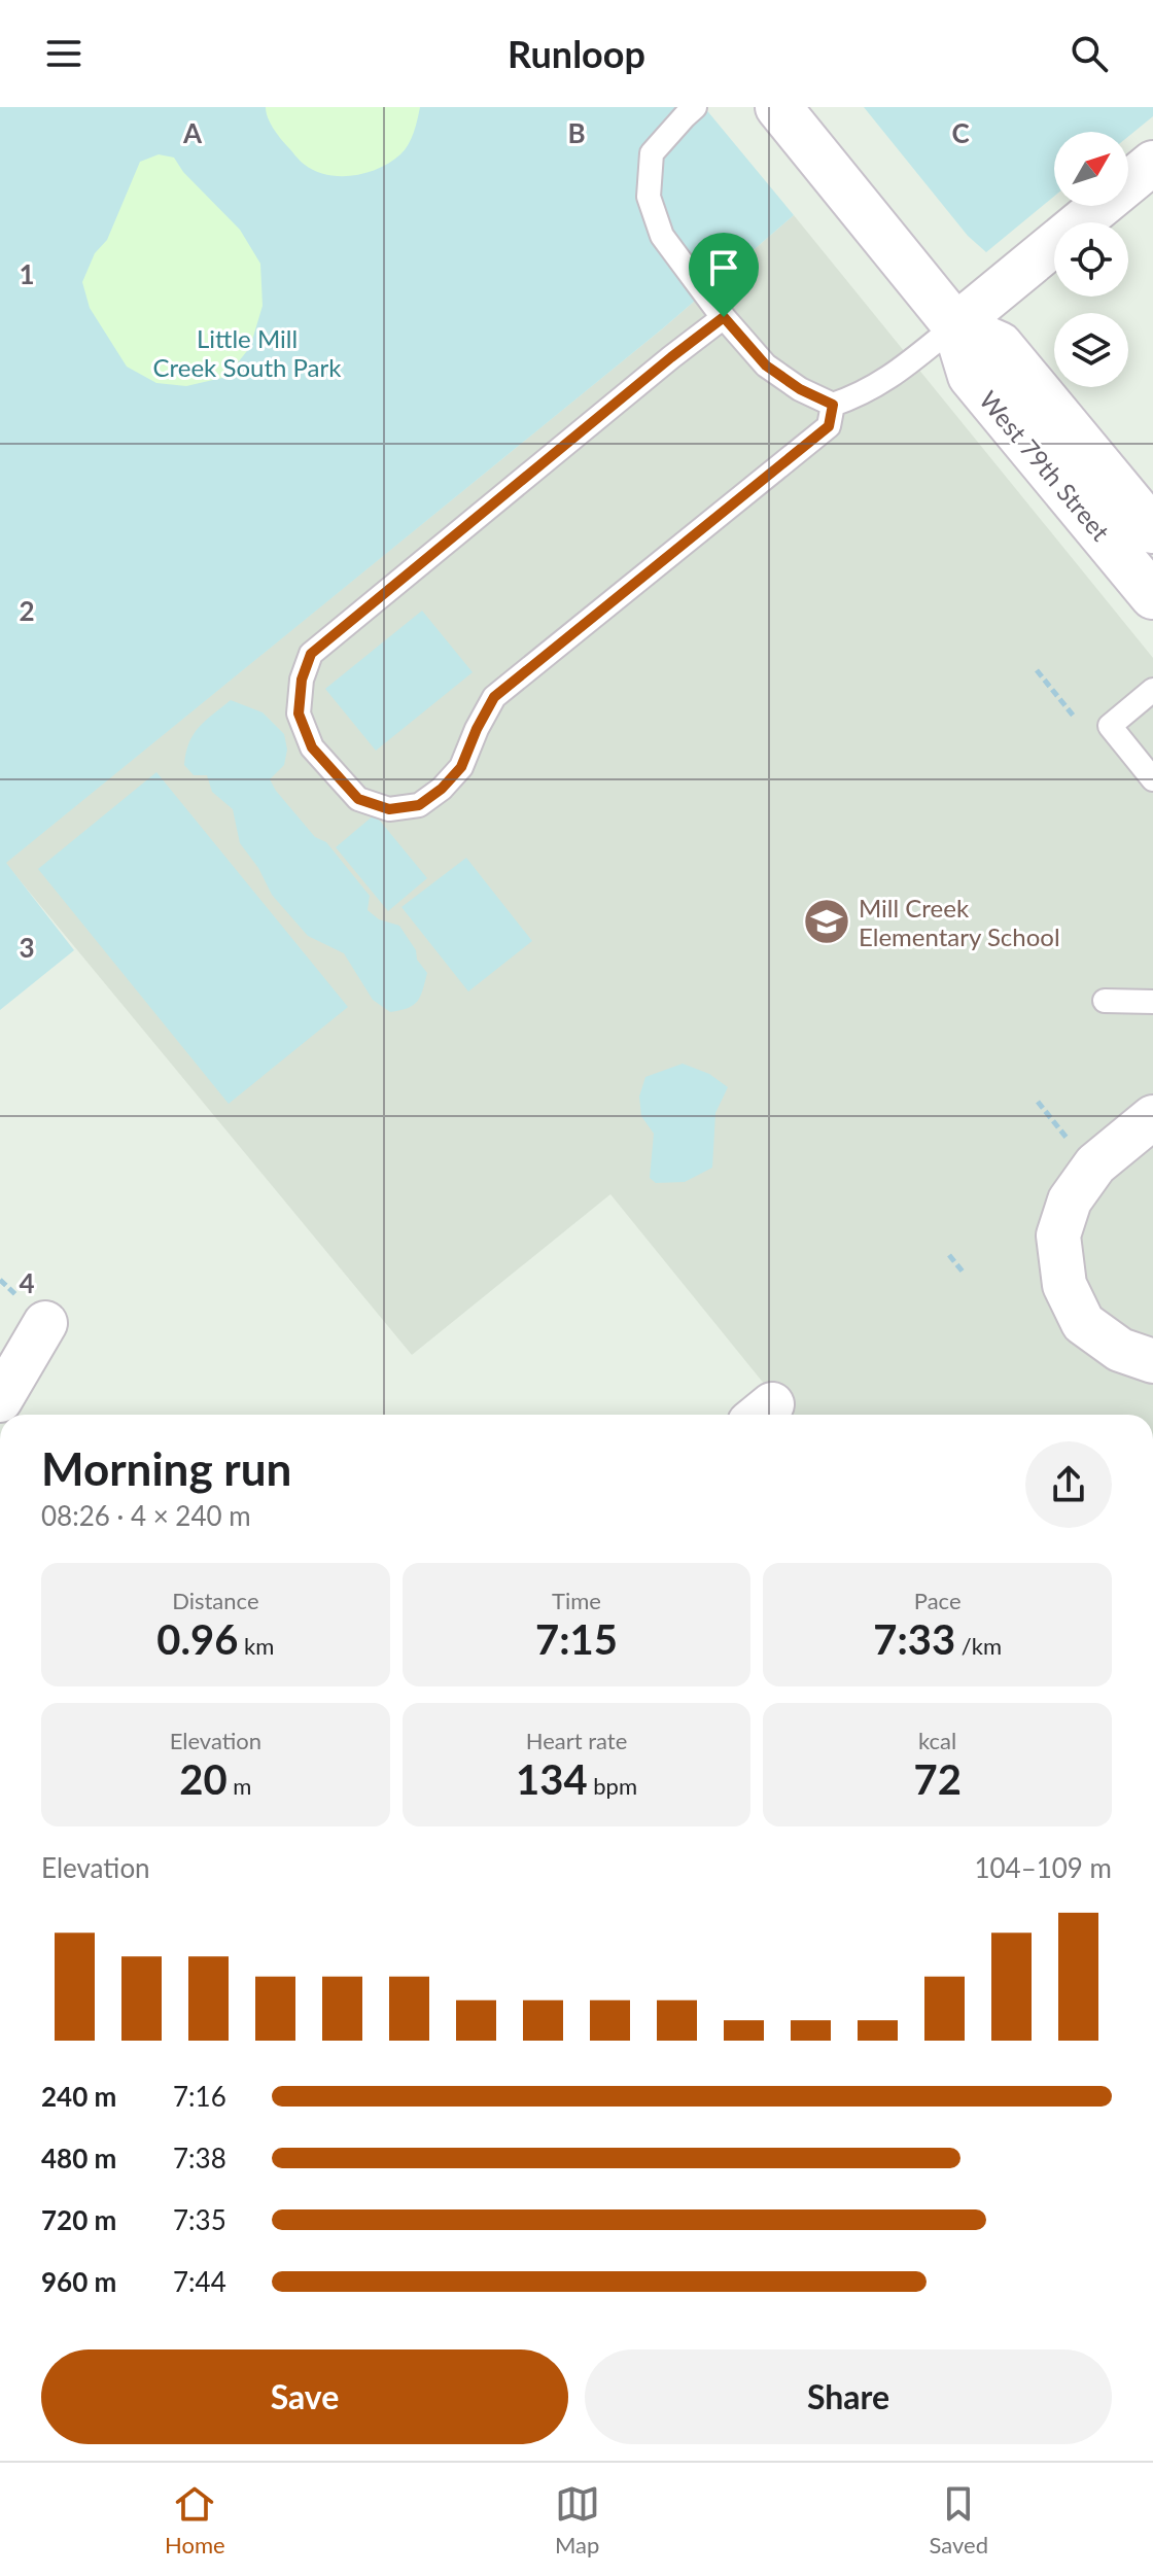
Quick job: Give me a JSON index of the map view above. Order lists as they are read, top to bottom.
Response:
{
  "streets": {
    "street": ["West 79th Street"]
  },
  "parks": ["Little Mill Creek South Park"],
  "places": {
    "school or university": ["Mill Creek Elementary School"]
  },
  "north": "top right",
  "page": {
    "header": "Runloop",
    "heading": ["Morning run", "08:26 · 4 × 240 m"],
    "stats": [
      ["Distance", "0.96 km"],
      ["Time", "7:15"],
      ["Pace", "7:33 /km"],
      ["Elevation", "20 m"],
      ["Heart rate", "134 bpm"],
      ["kcal", "72"]
    ],
    "chart": ["Elevation", "104–109 m"],
    "list": [
      {
        "name": "240 m",
        "note": "7:16"
      },
      {
        "name": "480 m",
        "note": "7:38"
      },
      {
        "name": "720 m",
        "note": "7:35"
      },
      {
        "name": "960 m",
        "note": "7:44"
      }
    ],
    "buttons": ["Save", "Share"],
    "tabs": ["Home", "Map", "Saved"]
  },
  "grid": {
    "columns": ["A", "B", "C"],
    "rows": [
      "1",
      "2",
      "3",
      "4"
    ]
  }
}
